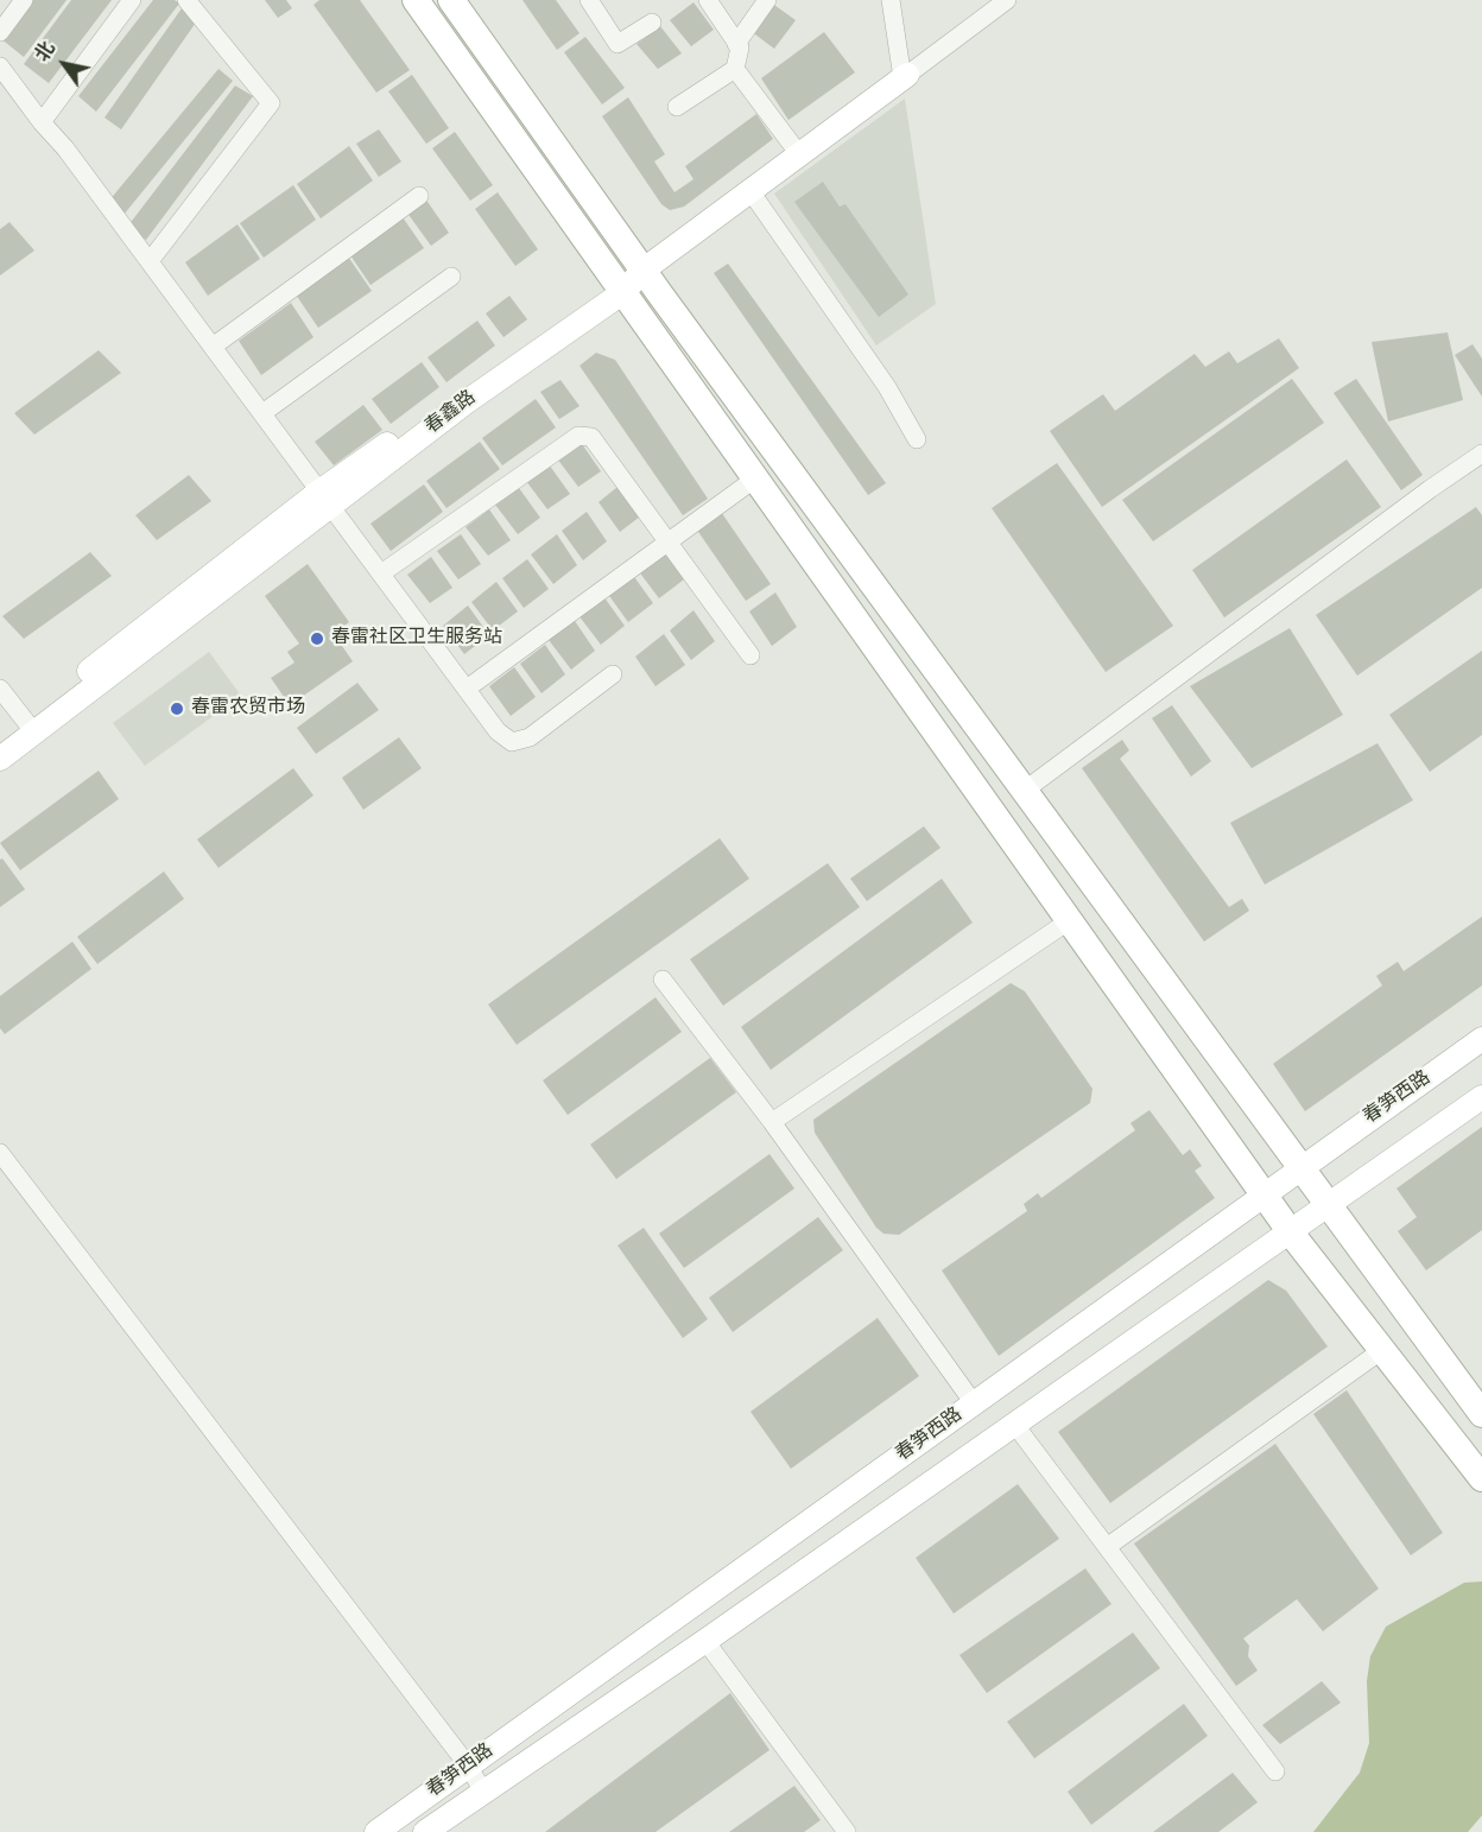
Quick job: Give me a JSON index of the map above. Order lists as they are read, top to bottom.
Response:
{
  "streets": {
    "main road": ["春鑫路", "春笋西路"]
  },
  "places": ["春雷社区卫生服务站", "春雷农贸市场"],
  "north": "top left"
}
